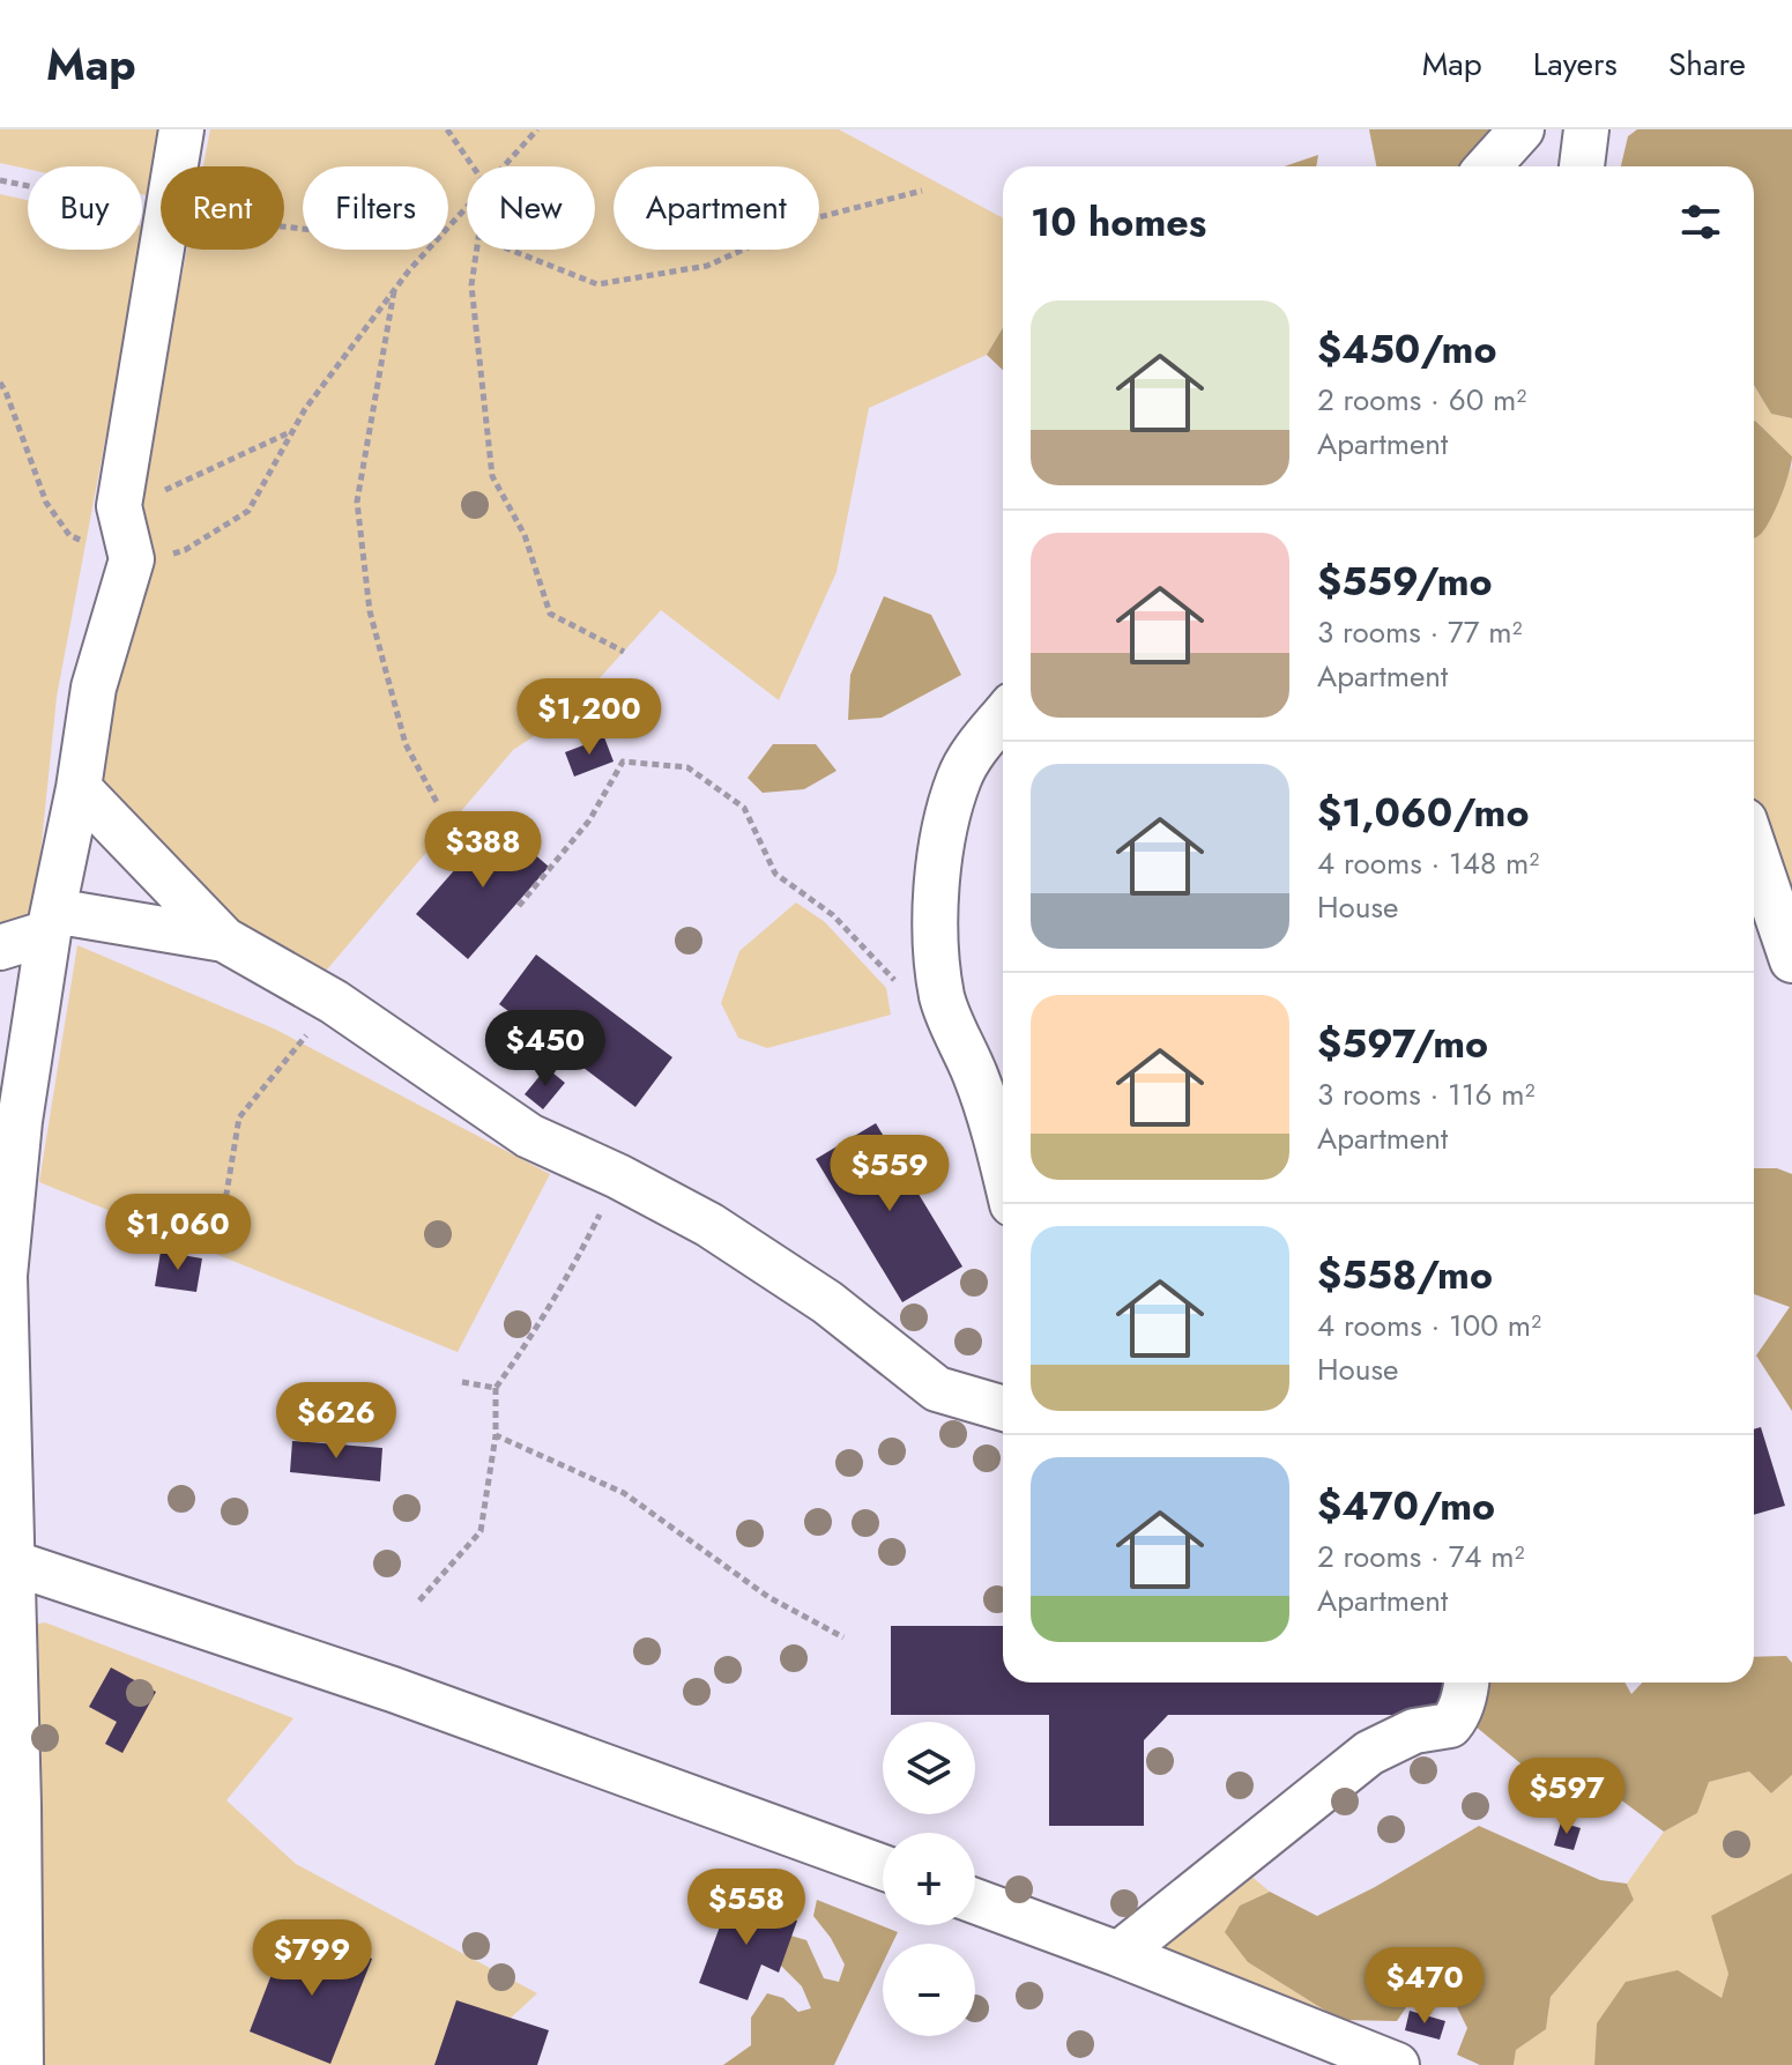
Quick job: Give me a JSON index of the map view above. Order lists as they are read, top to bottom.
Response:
{
  "page": {
    "header": "Map",
    "nav": ["Map", "Layers", "Share"],
    "chip": [
      "Buy",
      "Rent",
      "Filters",
      "New",
      "Apartment"
    ],
    "heading": "10 homes",
    "list": [
      {
        "name": "$450/mo",
        "note": "2 rooms · 60 m² · Apartment"
      },
      {
        "name": "$559/mo",
        "note": "3 rooms · 77 m² · Apartment"
      },
      {
        "name": "$1,060/mo",
        "note": "4 rooms · 148 m² · House"
      },
      {
        "name": "$597/mo",
        "note": "3 rooms · 116 m² · Apartment"
      },
      {
        "name": "$558/mo",
        "note": "4 rooms · 100 m² · House"
      },
      {
        "name": "$470/mo",
        "note": "2 rooms · 74 m² · Apartment"
      }
    ],
    "price": [
      "$1,200",
      "$388",
      "$450",
      "$559",
      "$1,060",
      "$626",
      "$597",
      "$558",
      "$799",
      "$470"
    ],
    "map_buttons": ["+", "−"]
  }
}
